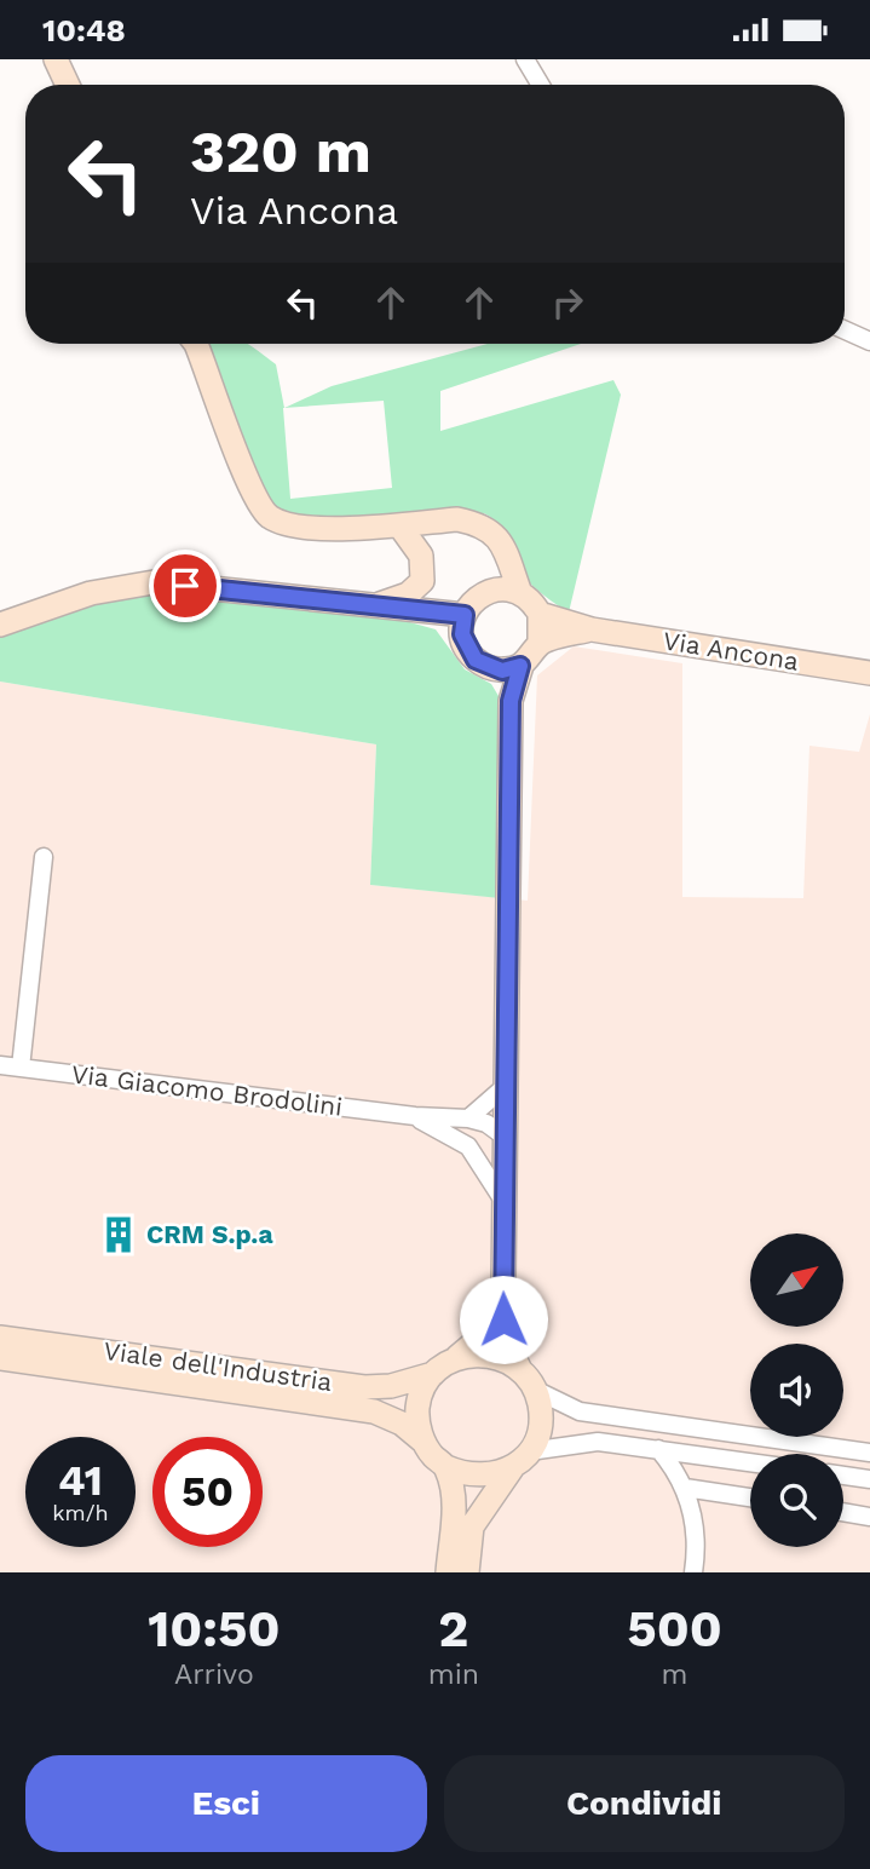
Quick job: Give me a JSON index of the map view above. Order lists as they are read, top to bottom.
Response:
{
  "streets": {
    "main road": ["Via Ancona", "Viale dell'Industria"],
    "street": ["Via Giacomo Brodolini"]
  },
  "places": {
    "building": ["CRM S.p.a"]
  },
  "north": "top right",
  "page": {
    "status": "10:48",
    "turn": ["320 m", "Via Ancona"],
    "speed": "41 km/h",
    "limit": "50",
    "eta": [
      "10:50",
      "Arrivo",
      "2",
      "min",
      "500",
      "m"
    ],
    "buttons": ["Esci", "Condividi"]
  }
}
